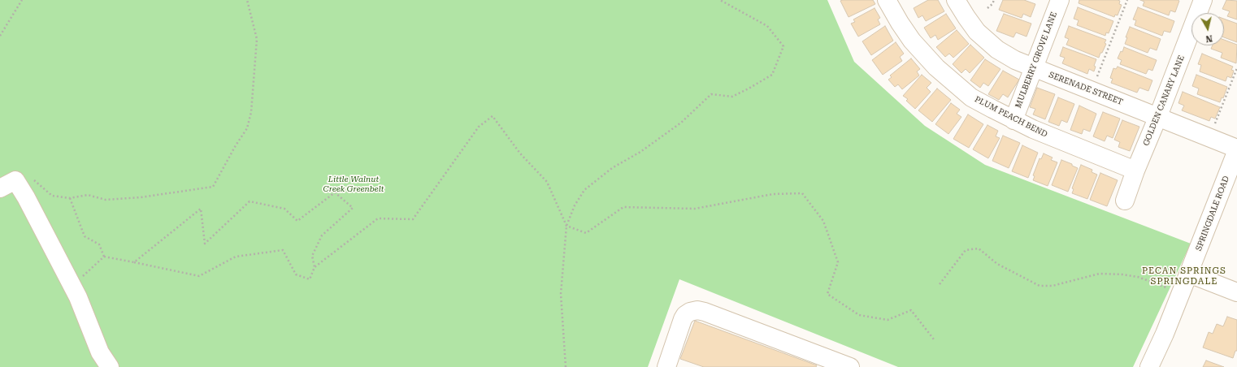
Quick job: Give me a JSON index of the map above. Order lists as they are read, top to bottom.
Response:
{
  "streets": {
    "street": [
      "MULBERRY GROVE LANE",
      "SERENADE STREET",
      "GOLDEN CANARY LANE",
      "PLUM PEACH BEND",
      "SPRINGDALE ROAD"
    ]
  },
  "crossings": [
    ["MULBERRY GROVE LANE", "SERENADE STREET"],
    ["MULBERRY GROVE LANE", "PLUM PEACH BEND"],
    ["SERENADE STREET", "GOLDEN CANARY LANE"],
    ["SERENADE STREET", "SPRINGDALE ROAD"],
    ["GOLDEN CANARY LANE", "PLUM PEACH BEND"]
  ],
  "districts": ["PECAN SPRINGS SPRINGDALE"],
  "parks": ["Little Walnut Creek Greenbelt"],
  "north": "bottom"
}
